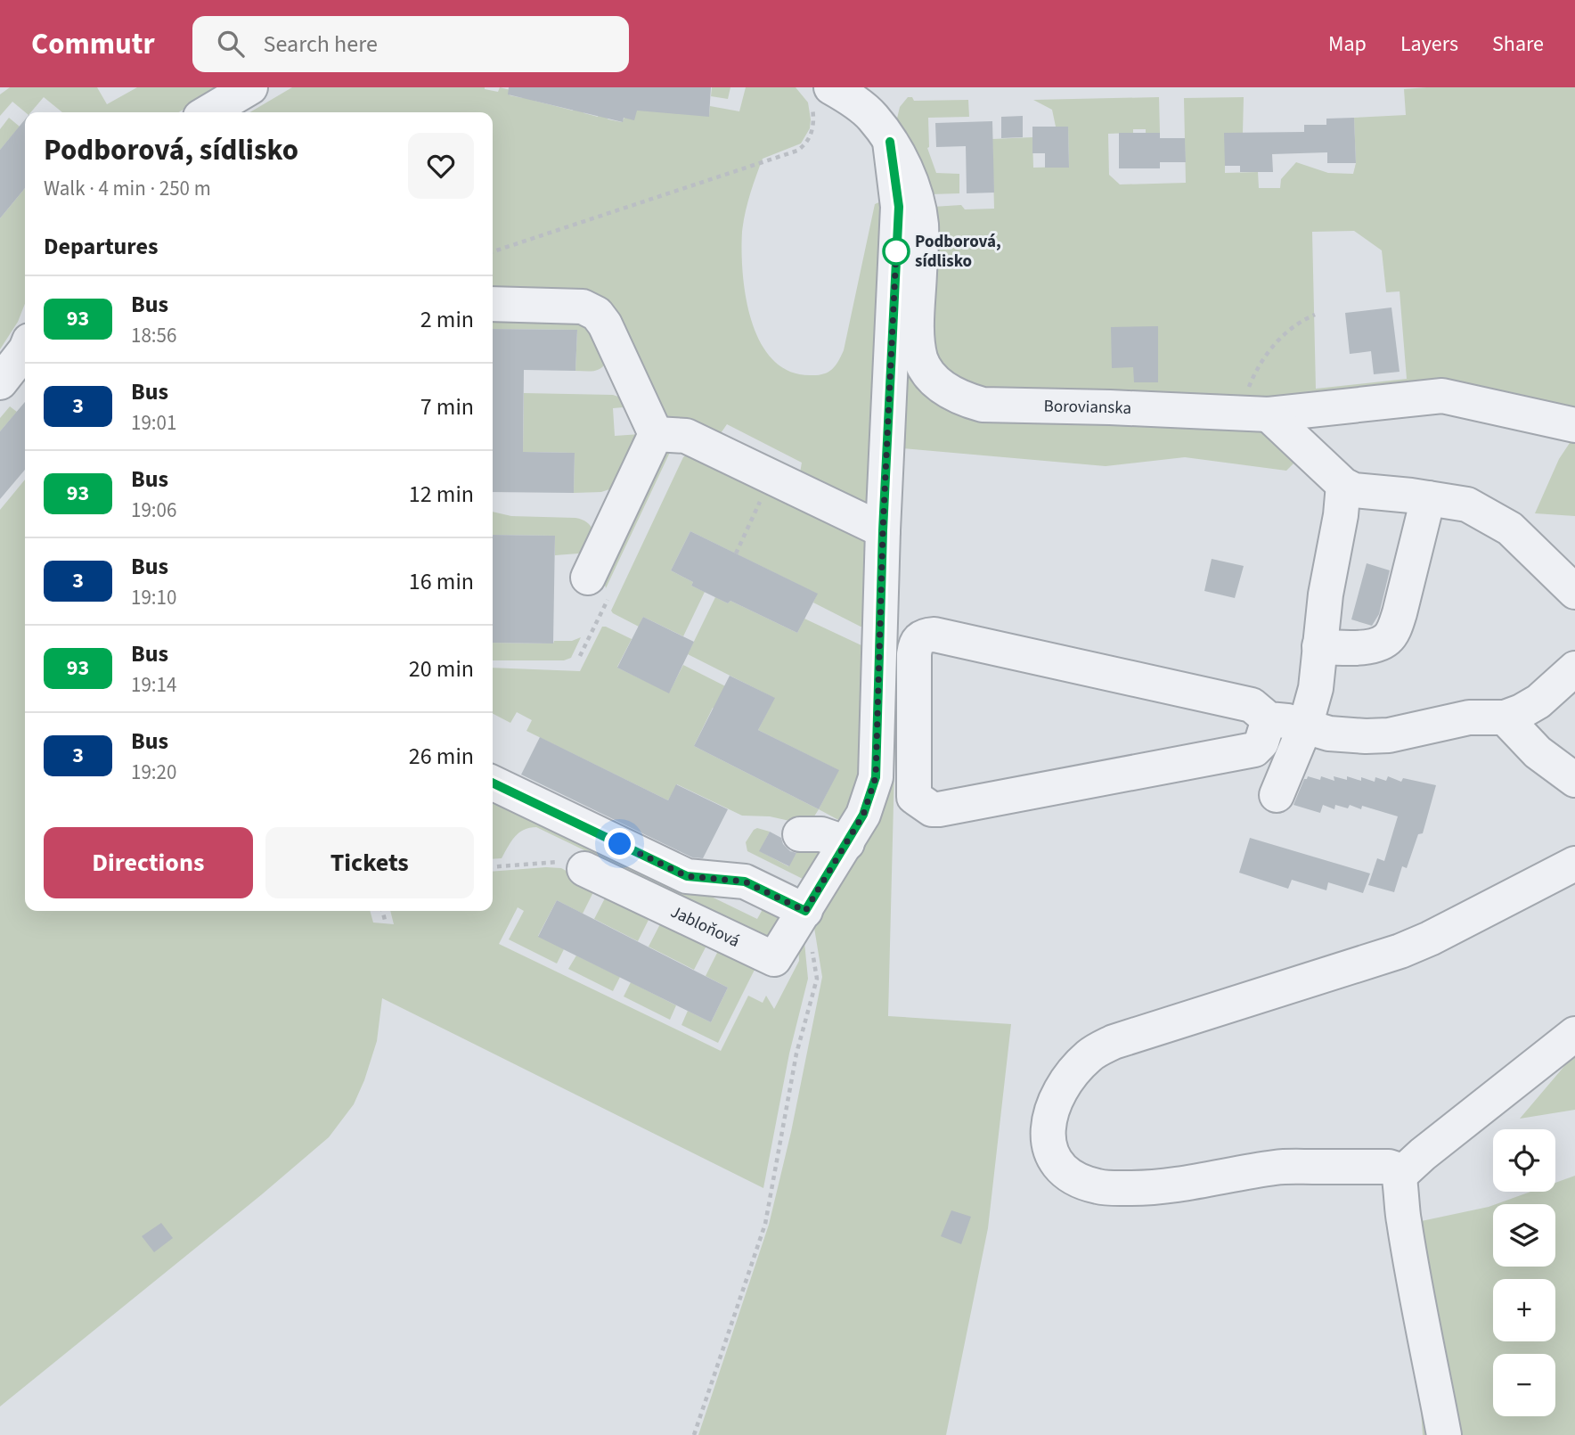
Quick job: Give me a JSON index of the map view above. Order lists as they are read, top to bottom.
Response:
{
  "streets": {
    "street": ["Borovianska", "Jabloňová"]
  },
  "crossings": [
    ["Borovianska", "Jabloňová"]
  ],
  "places": ["Podborová, sídlisko"],
  "lines": ["bus line 93"],
  "page": {
    "header": "Commutr",
    "search": "Search here",
    "nav": ["Map", "Layers", "Share"],
    "heading": [
      ["Podborová, sídlisko", "Walk · 4 min · 250 m"],
      "Departures"
    ],
    "list": [
      {
        "mark": "93",
        "name": "Bus",
        "note": "18:56",
        "value": "2 min"
      },
      {
        "mark": "3",
        "name": "Bus",
        "note": "19:01",
        "value": "7 min"
      },
      {
        "mark": "93",
        "name": "Bus",
        "note": "19:06",
        "value": "12 min"
      },
      {
        "mark": "3",
        "name": "Bus",
        "note": "19:10",
        "value": "16 min"
      },
      {
        "mark": "93",
        "name": "Bus",
        "note": "19:14",
        "value": "20 min"
      },
      {
        "mark": "3",
        "name": "Bus",
        "note": "19:20",
        "value": "26 min"
      }
    ],
    "buttons": ["Directions", "Tickets"],
    "map_buttons": ["+", "−"]
  }
}
